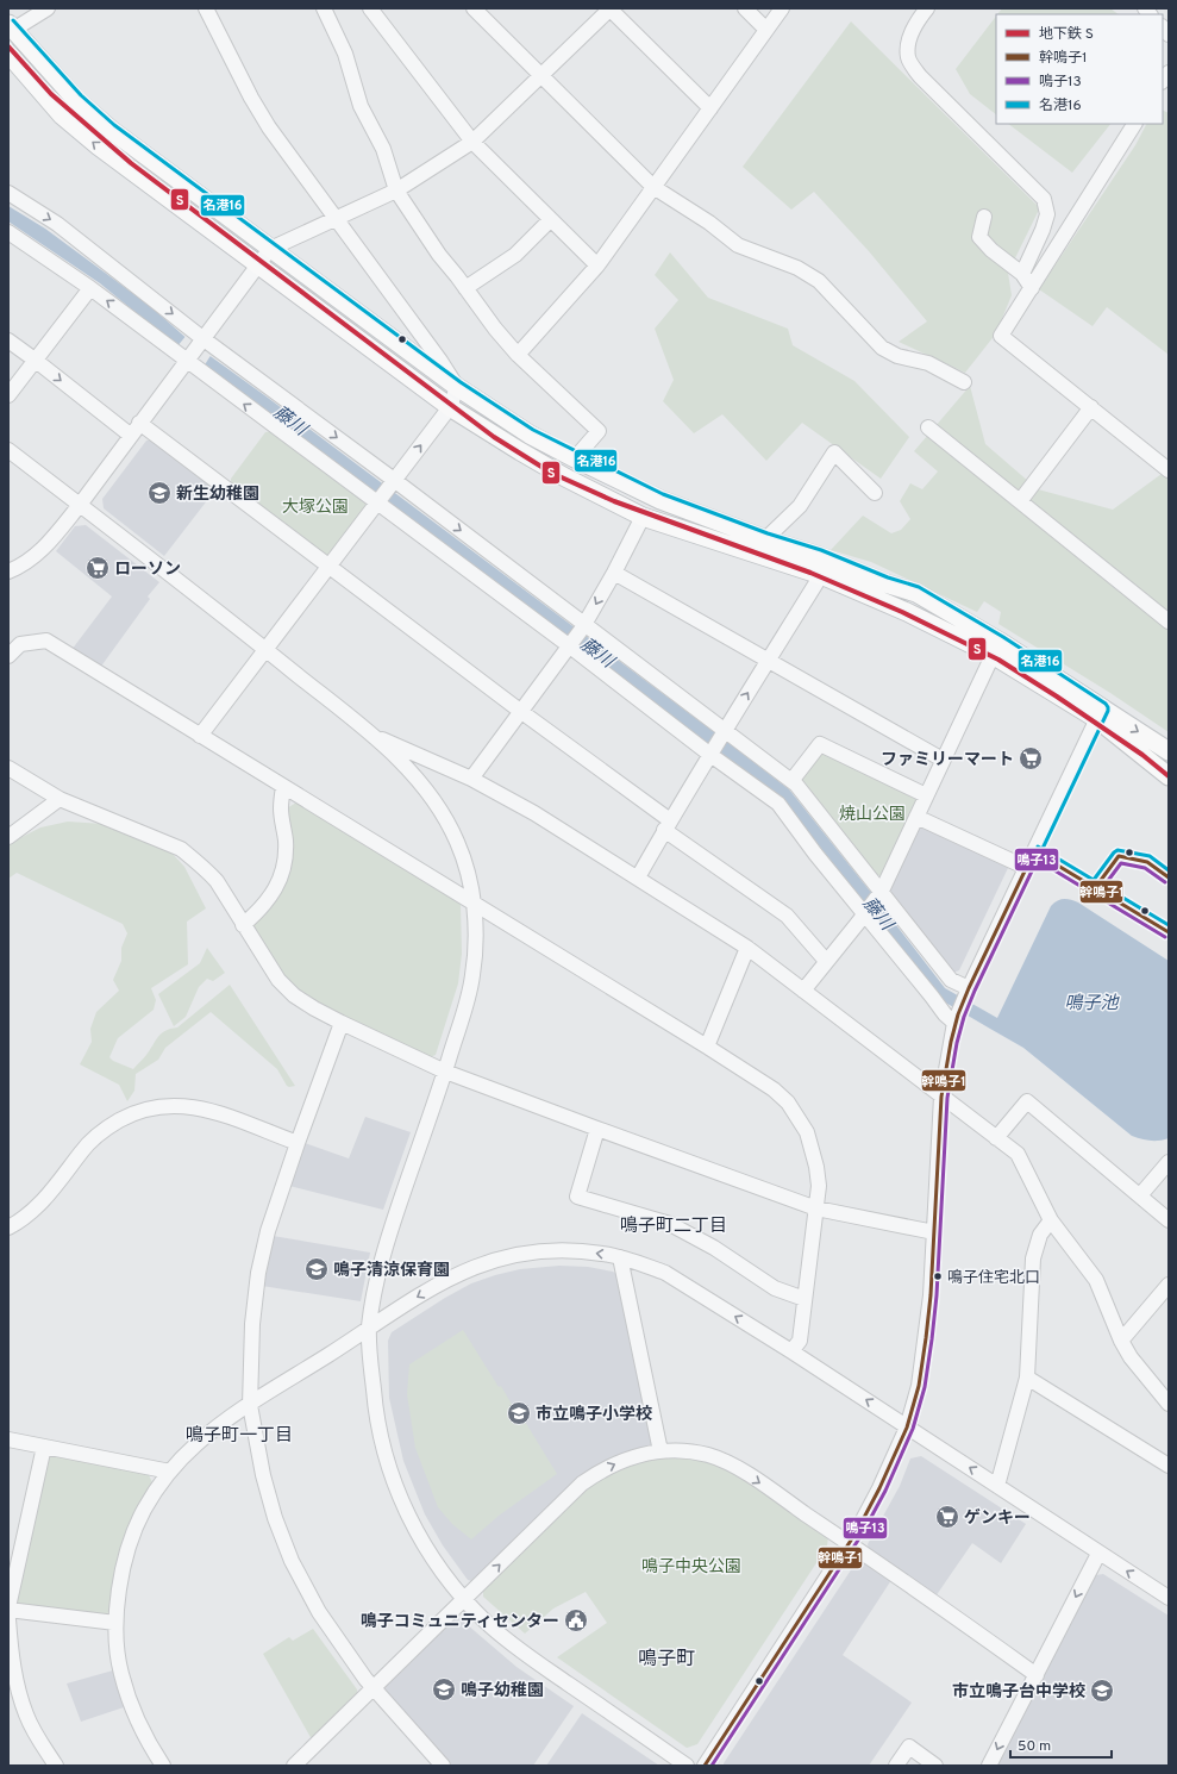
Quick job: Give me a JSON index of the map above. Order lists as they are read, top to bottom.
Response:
{
  "districts": ["鳴子町二丁目", "鳴子町一丁目", "鳴子町"],
  "water": ["藤川", "鳴子池"],
  "parks": ["大塚公園", "焼山公園", "鳴子中央公園"],
  "places": {
    "school or university": [
      "新生幼稚園",
      "鳴子清涼保育園",
      "市立鳴子小学校",
      "鳴子幼稚園",
      "市立鳴子台中学校"
    ],
    "supermarket": ["ローソン", "ファミリーマート", "ゲンキー"],
    "other": ["鳴子住宅北口"],
    "public building": ["鳴子コミュニティセンター"]
  },
  "lines": [
    "transit line 名港16",
    "metro line S",
    "transit line 幹鳴子1",
    "transit line 鳴子13"
  ],
  "legend": [
    "地下鉄 S",
    "幹鳴子1",
    "鳴子13",
    "名港16"
  ],
  "scale_bar": "50 m"
}
